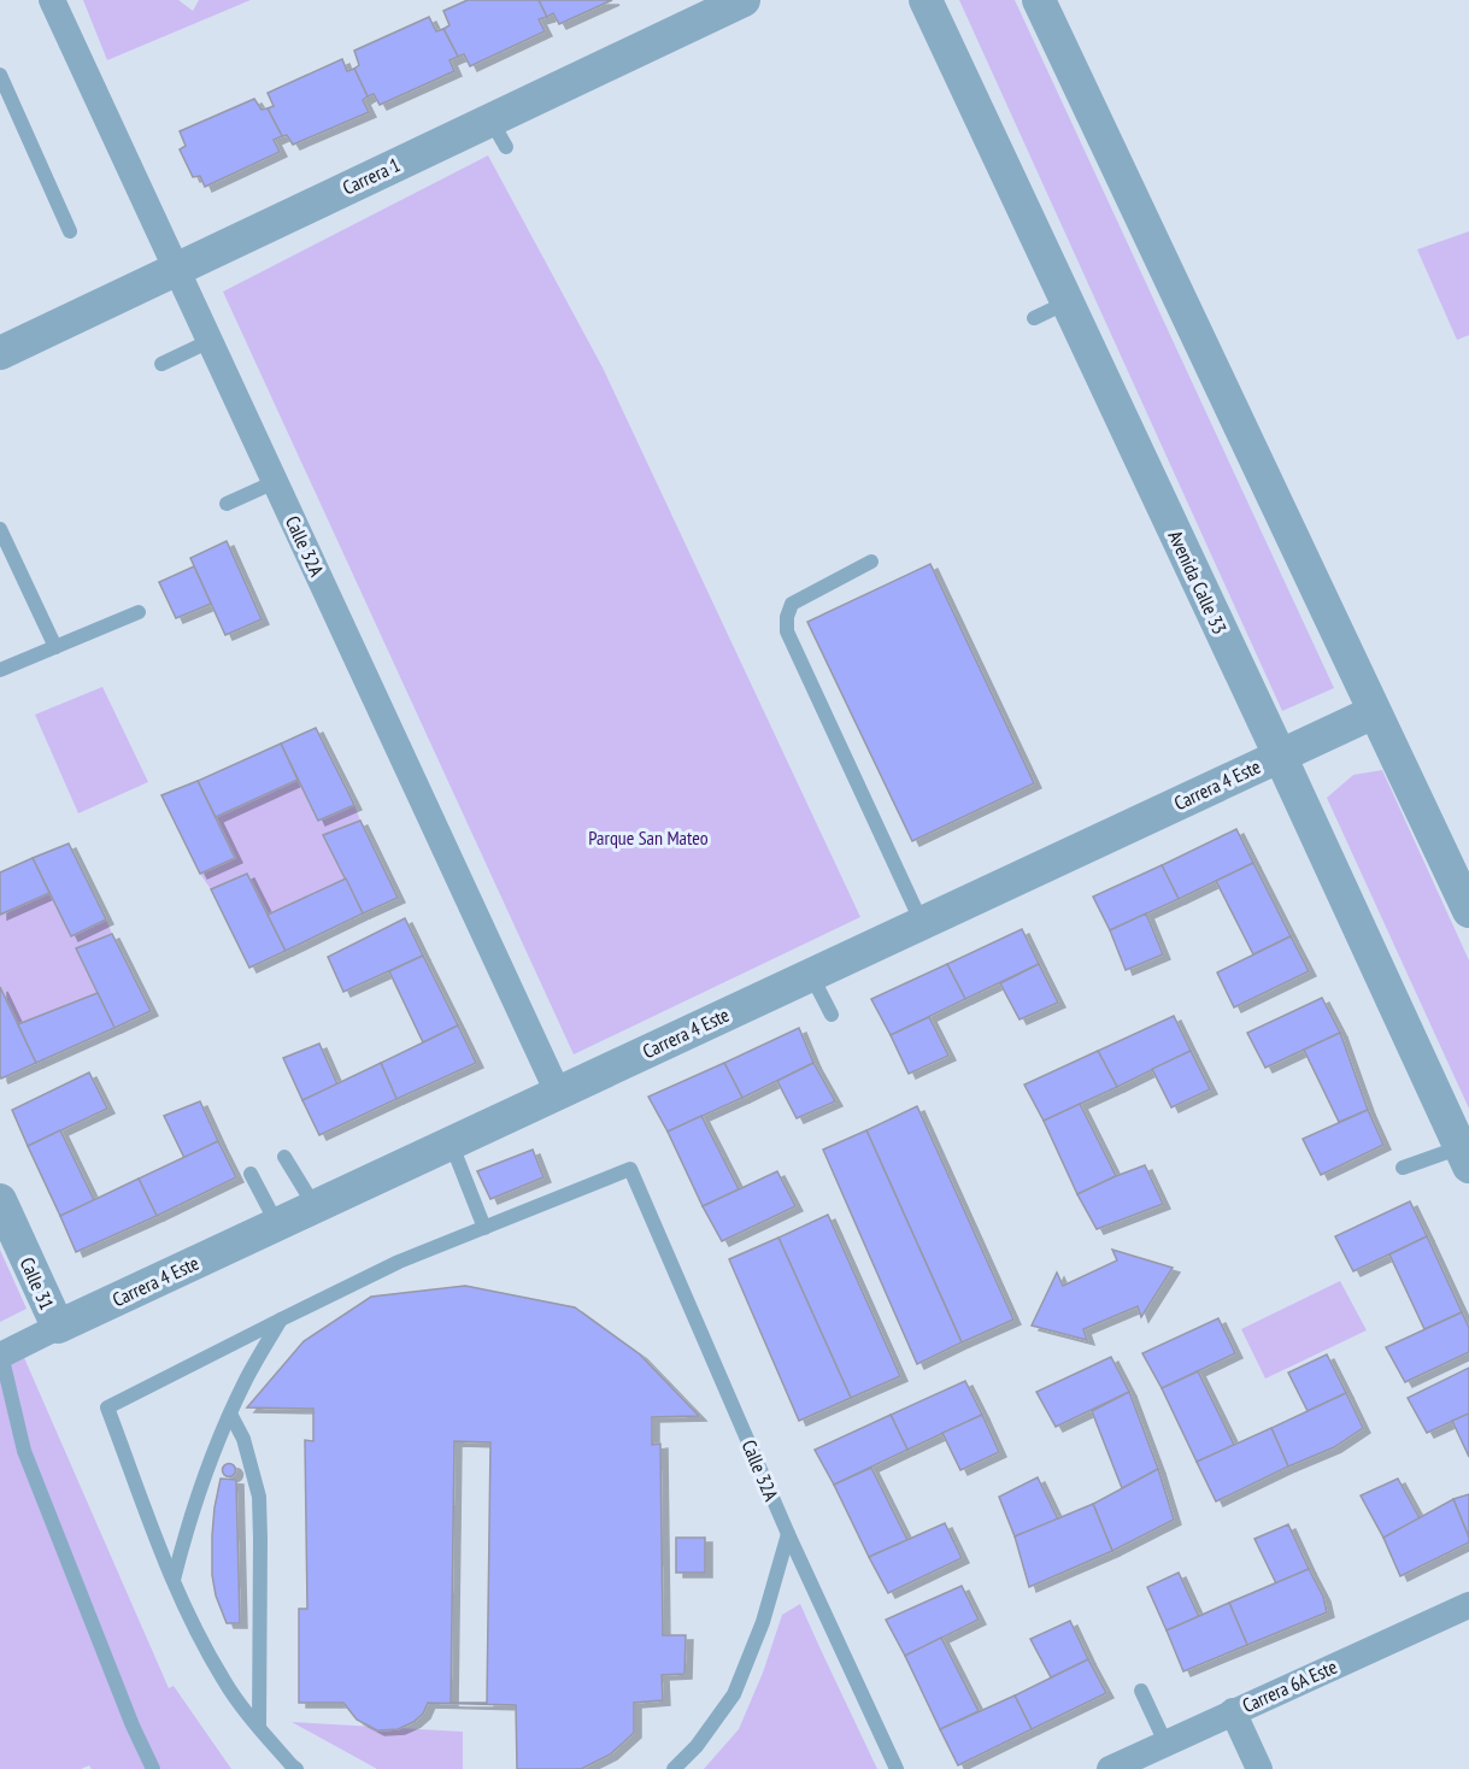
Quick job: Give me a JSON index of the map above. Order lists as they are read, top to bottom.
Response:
{
  "streets": {
    "street": [
      "Carrera 1",
      "Calle 32A",
      "Avenida Calle 33",
      "Carrera 4 Este",
      "Calle 31",
      "Carrera 6A Este"
    ]
  },
  "crossings": [
    ["Carrera 1", "Calle 32A"],
    ["Calle 32A", "Carrera 4 Este"],
    ["Avenida Calle 33", "Carrera 4 Este"],
    ["Carrera 4 Este", "Calle 31"]
  ],
  "parks": ["Parque San Mateo"]
}
